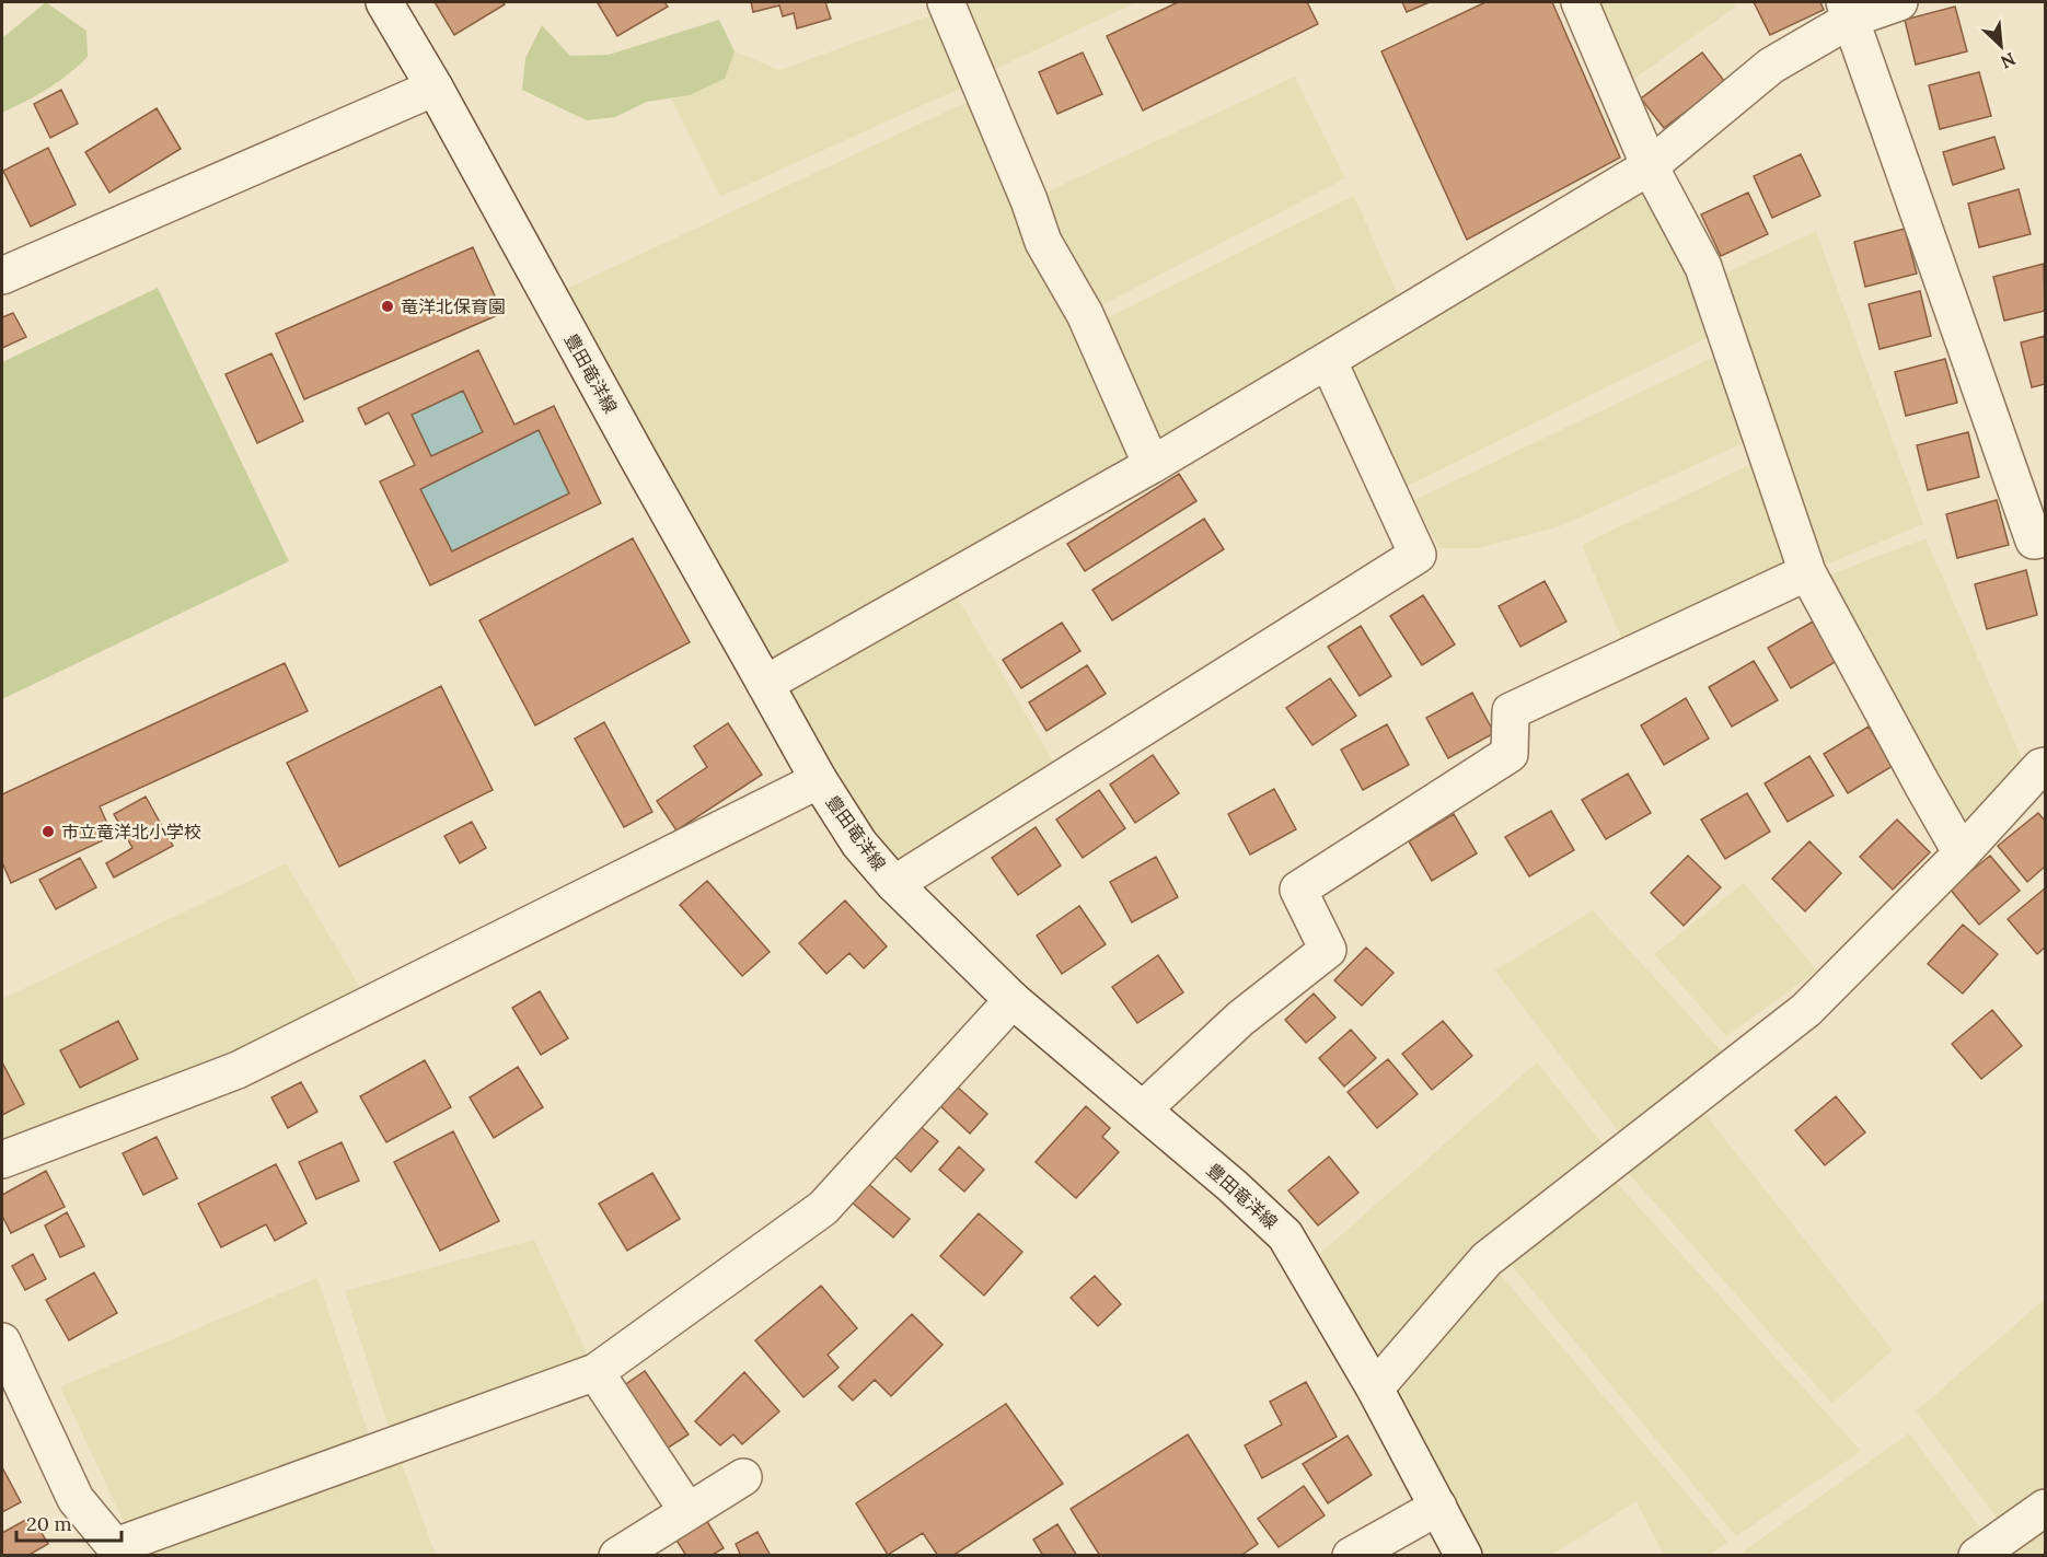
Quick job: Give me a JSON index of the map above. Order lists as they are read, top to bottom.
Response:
{
  "streets": {
    "street": ["豊田竜洋線"]
  },
  "places": ["竜洋北保育園", "市立竜洋北小学校"],
  "scale_bar": "20 m",
  "north": "bottom right"
}
